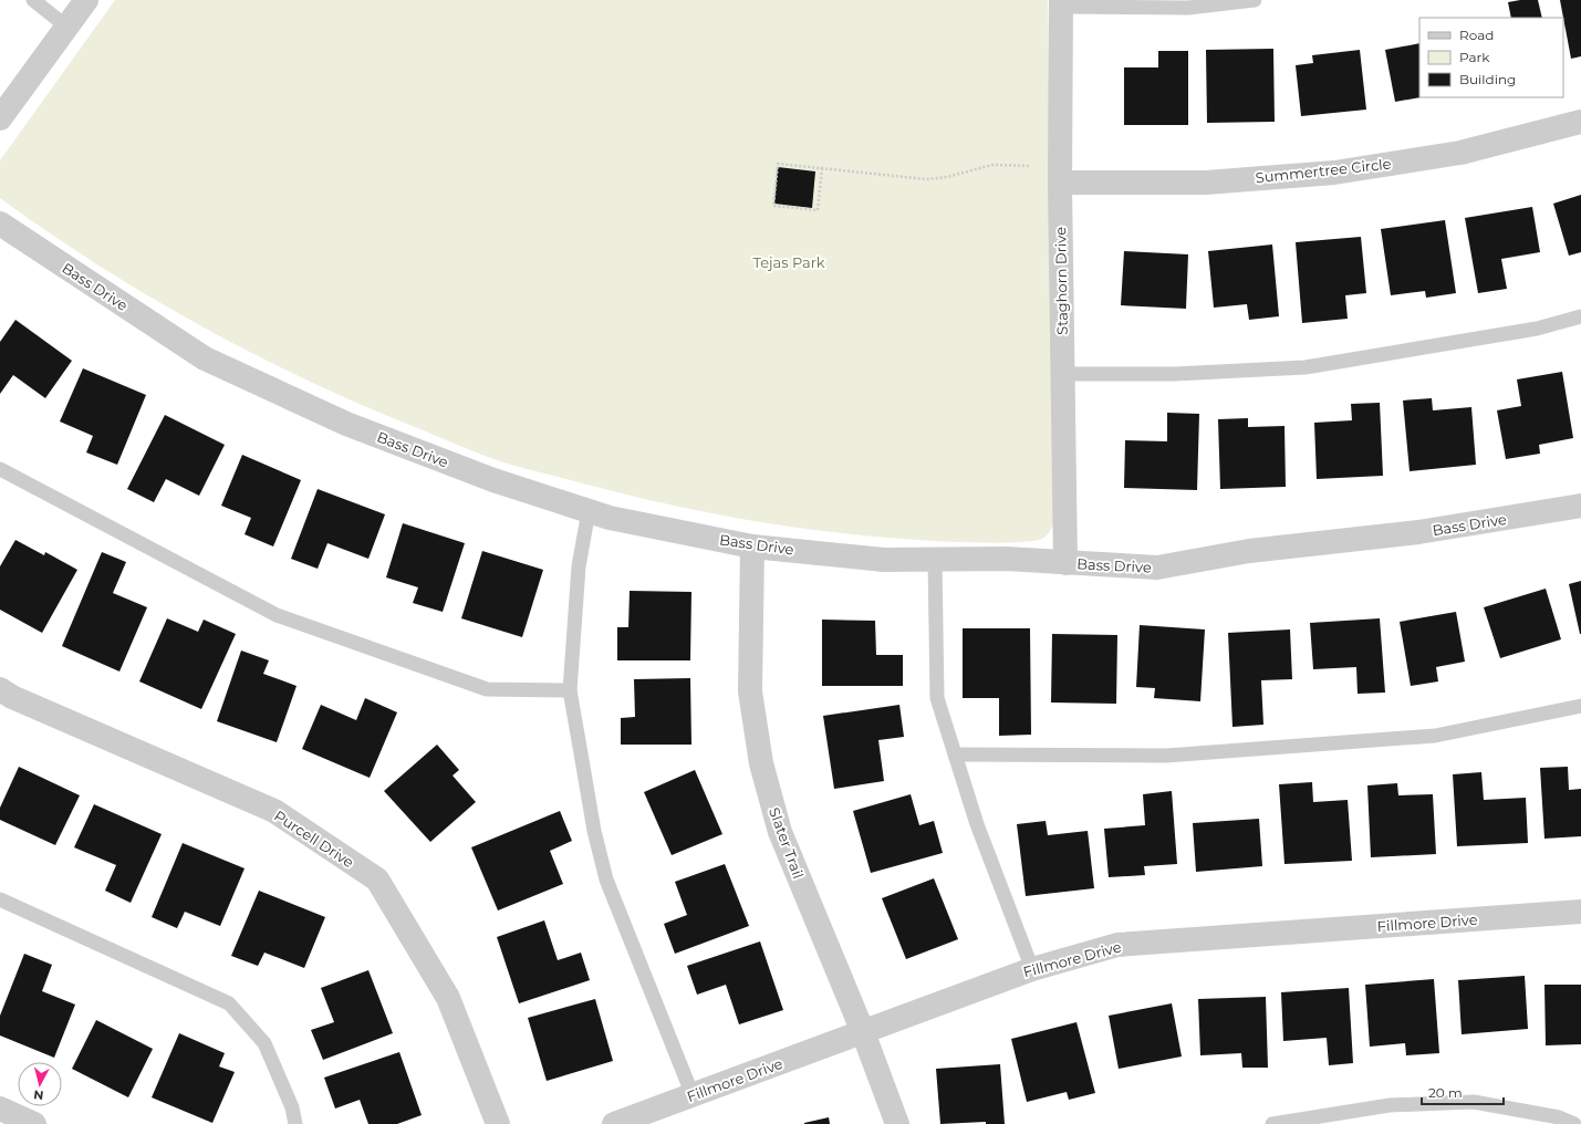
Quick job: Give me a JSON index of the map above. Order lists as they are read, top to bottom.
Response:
{
  "streets": {
    "street": [
      "Summertree Circle",
      "Staghorn Drive",
      "Bass Drive",
      "Purcell Drive",
      "Slater Trail",
      "Fillmore Drive"
    ]
  },
  "crossings": [
    ["Summertree Circle", "Staghorn Drive"],
    ["Staghorn Drive", "Bass Drive"],
    ["Bass Drive", "Slater Trail"],
    ["Slater Trail", "Fillmore Drive"]
  ],
  "parks": ["Tejas Park"],
  "legend": ["Road", "Park", "Building"],
  "scale_bar": "20 m",
  "north": "bottom"
}
